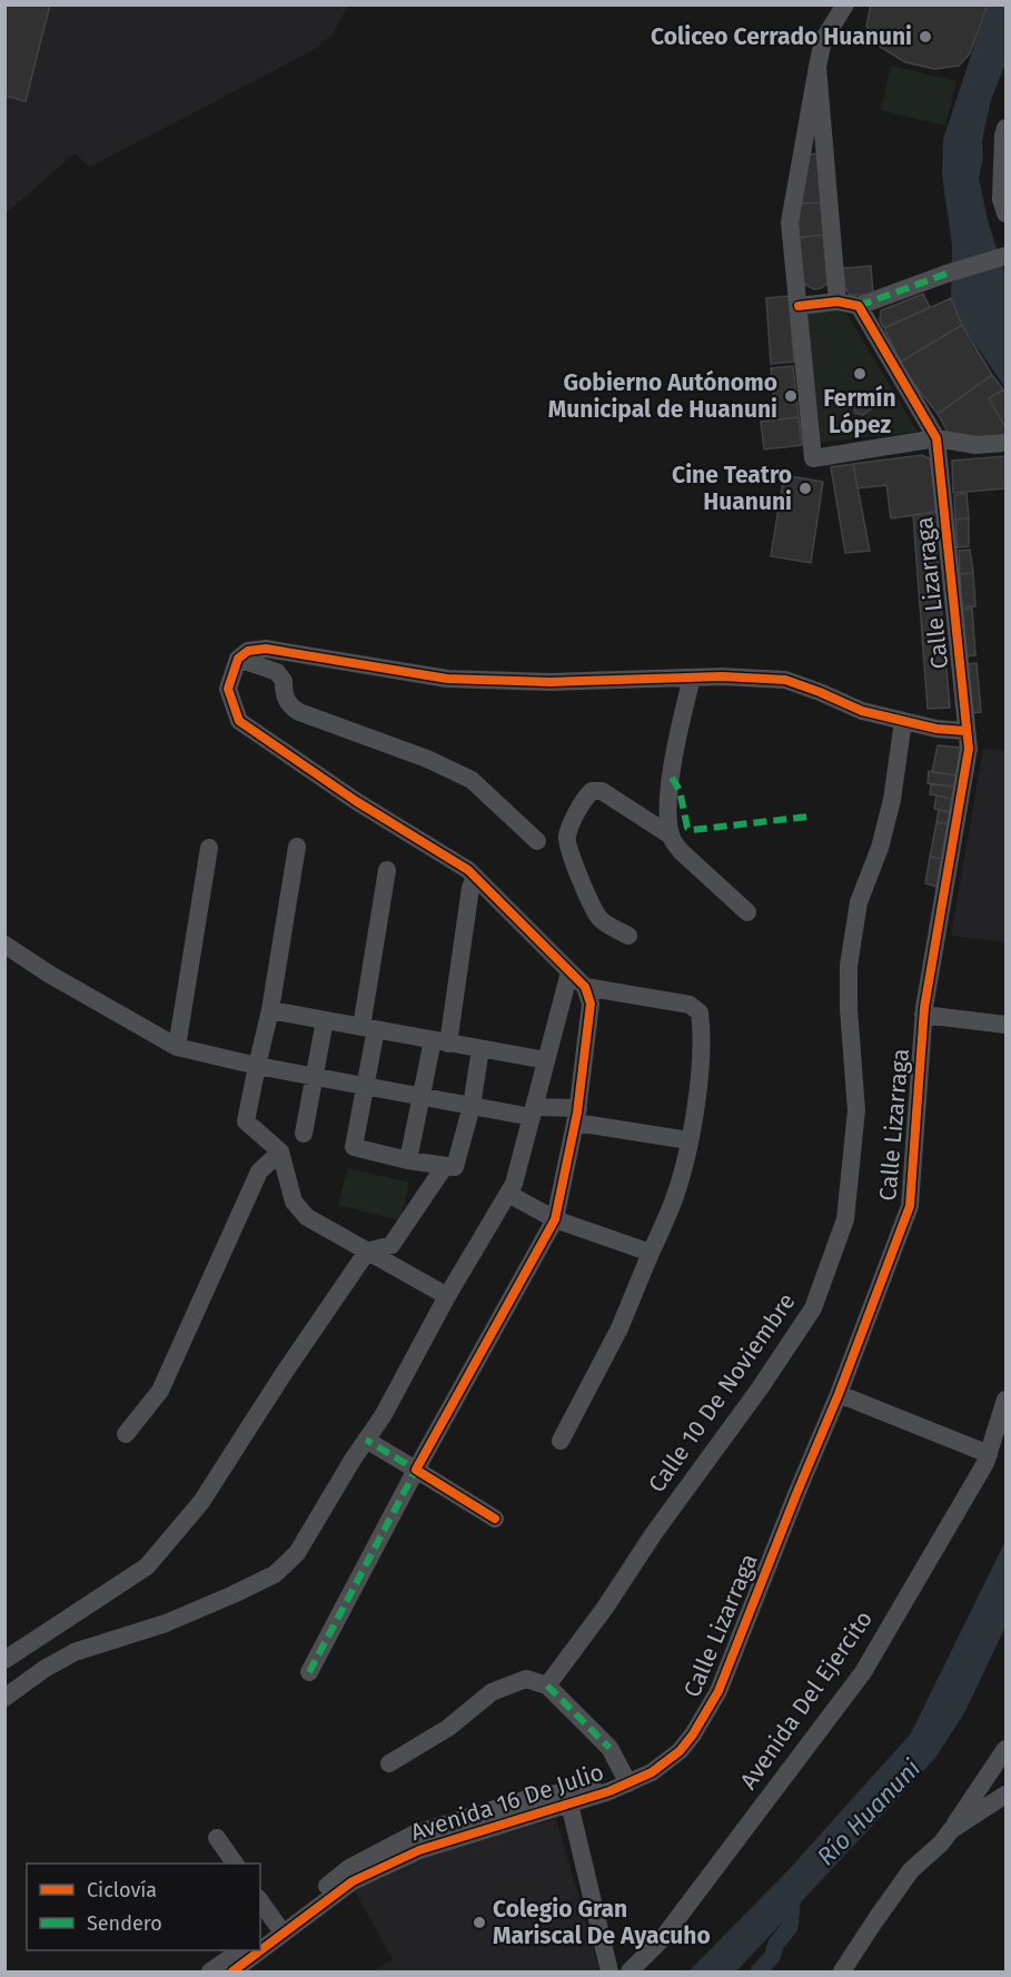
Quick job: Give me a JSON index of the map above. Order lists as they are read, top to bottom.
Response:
{
  "streets": {
    "street": [
      "Calle Lizarraga",
      "Calle 10 De Noviembre",
      "Avenida Del Ejercito",
      "Avenida 16 De Julio"
    ]
  },
  "crossings": [
    ["Calle Lizarraga", "Avenida 16 De Julio"]
  ],
  "water": ["Río Huanuni"],
  "places": [
    "Coliceo Cerrado Huanuni",
    "Fermín López",
    "Gobierno Autónomo Municipal de Huanuni",
    "Cine Teatro Huanuni",
    "Colegio Gran Mariscal De Ayacuho"
  ],
  "legend": ["Ciclovía", "Sendero"]
}
